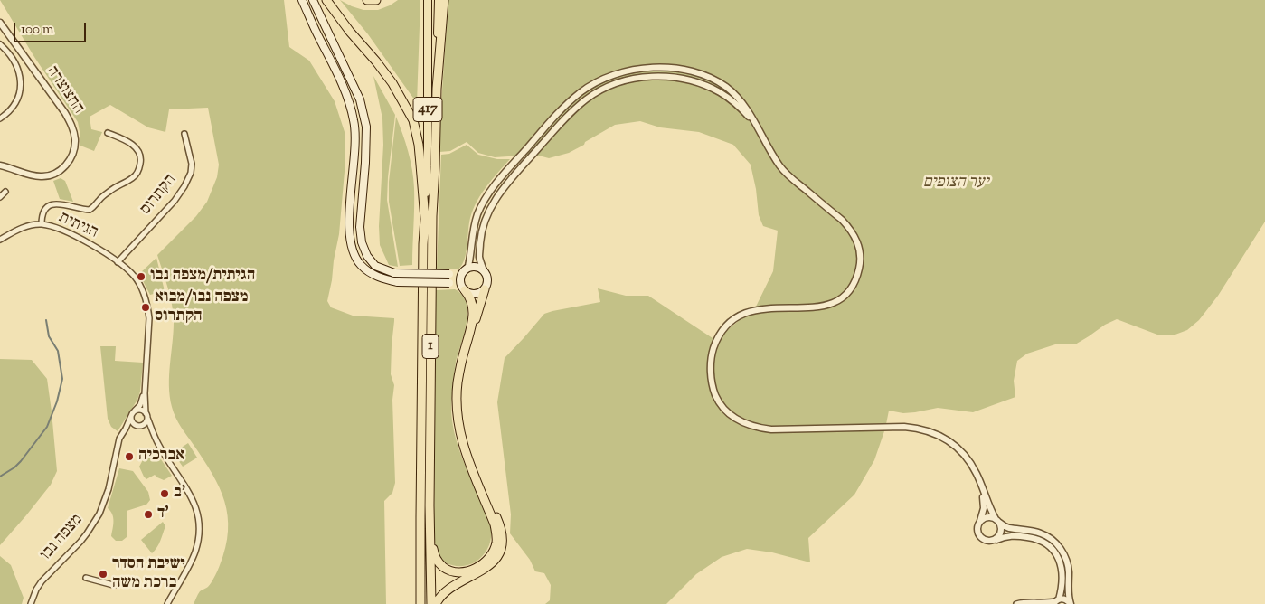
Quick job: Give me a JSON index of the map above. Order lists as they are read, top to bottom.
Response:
{
  "streets": {
    "highway": ["1"],
    "main road": ["417"],
    "street": [
      "החצוצרה",
      "הקתרוס",
      "הגיתית",
      "מצפה נבו"
    ]
  },
  "crossings": [
    ["417", "1"],
    ["הקתרוס", "הגיתית"],
    ["הקתרוס", "מצפה נבו"],
    ["הגיתית", "מצפה נבו"]
  ],
  "parks": ["יער הצופים"],
  "places": [
    "הגיתית/מצפה נבו",
    "מצפה נבו/מבוא הקתרוס",
    "אברכיה",
    "ב'",
    "ד'",
    "ישיבת הסדר ברכת משה"
  ],
  "scale_bar": "100 m"
}
